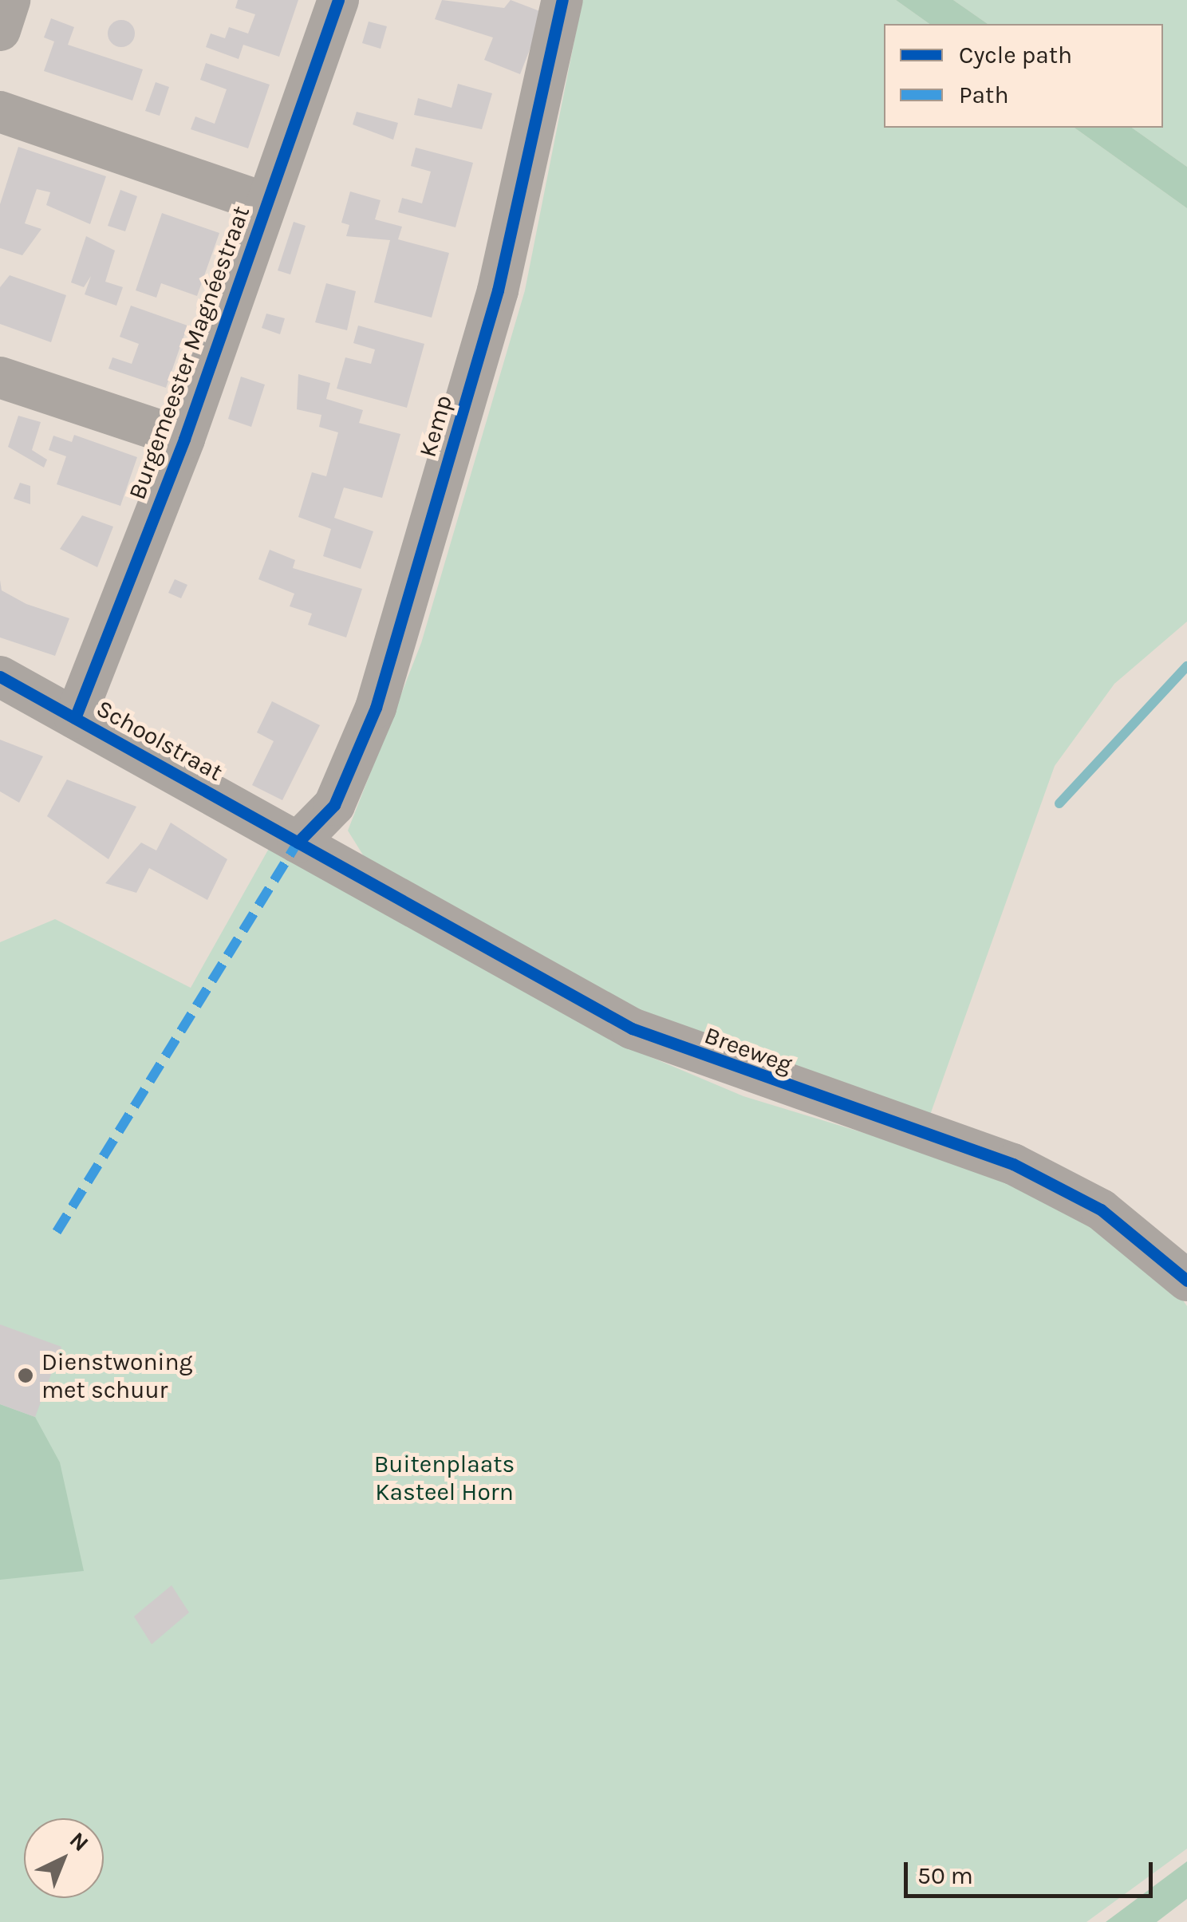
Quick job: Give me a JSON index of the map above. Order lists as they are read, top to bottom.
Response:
{
  "streets": {
    "street": [
      "Burgemeester Magnéestraat",
      "Kemp",
      "Schoolstraat",
      "Breeweg"
    ]
  },
  "crossings": [
    ["Burgemeester Magnéestraat", "Schoolstraat"],
    ["Kemp", "Schoolstraat"],
    ["Kemp", "Breeweg"],
    ["Schoolstraat", "Breeweg"]
  ],
  "parks": ["Buitenplaats Kasteel Horn"],
  "places": ["Dienstwoning met schuur"],
  "legend": ["Cycle path", "Path"],
  "scale_bar": "50 m",
  "north": "top right"
}
